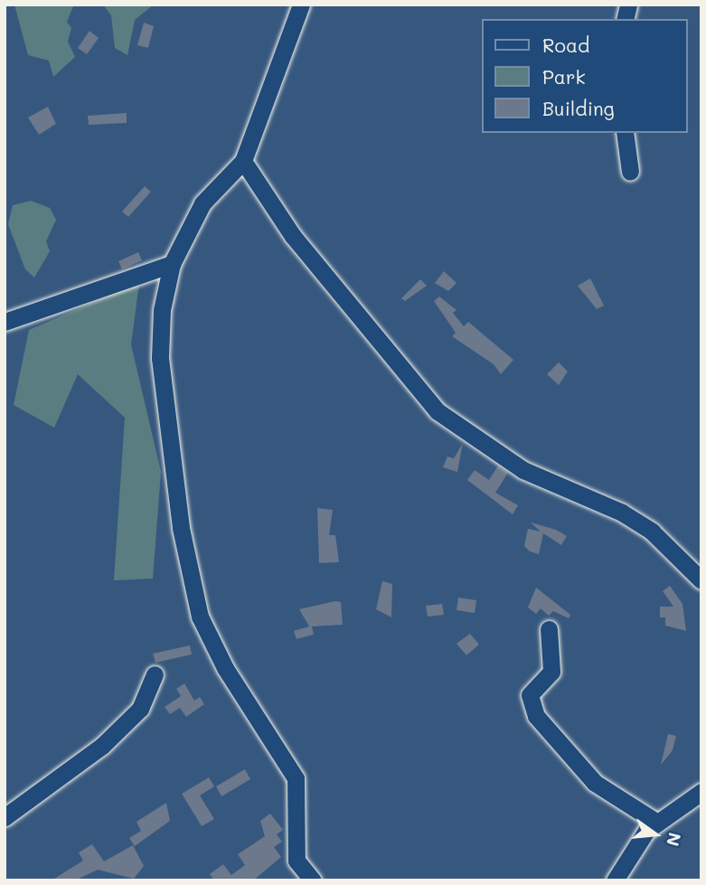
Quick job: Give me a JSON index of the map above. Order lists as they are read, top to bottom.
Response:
{
  "legend": ["Road", "Park", "Building"],
  "north": "right"
}
